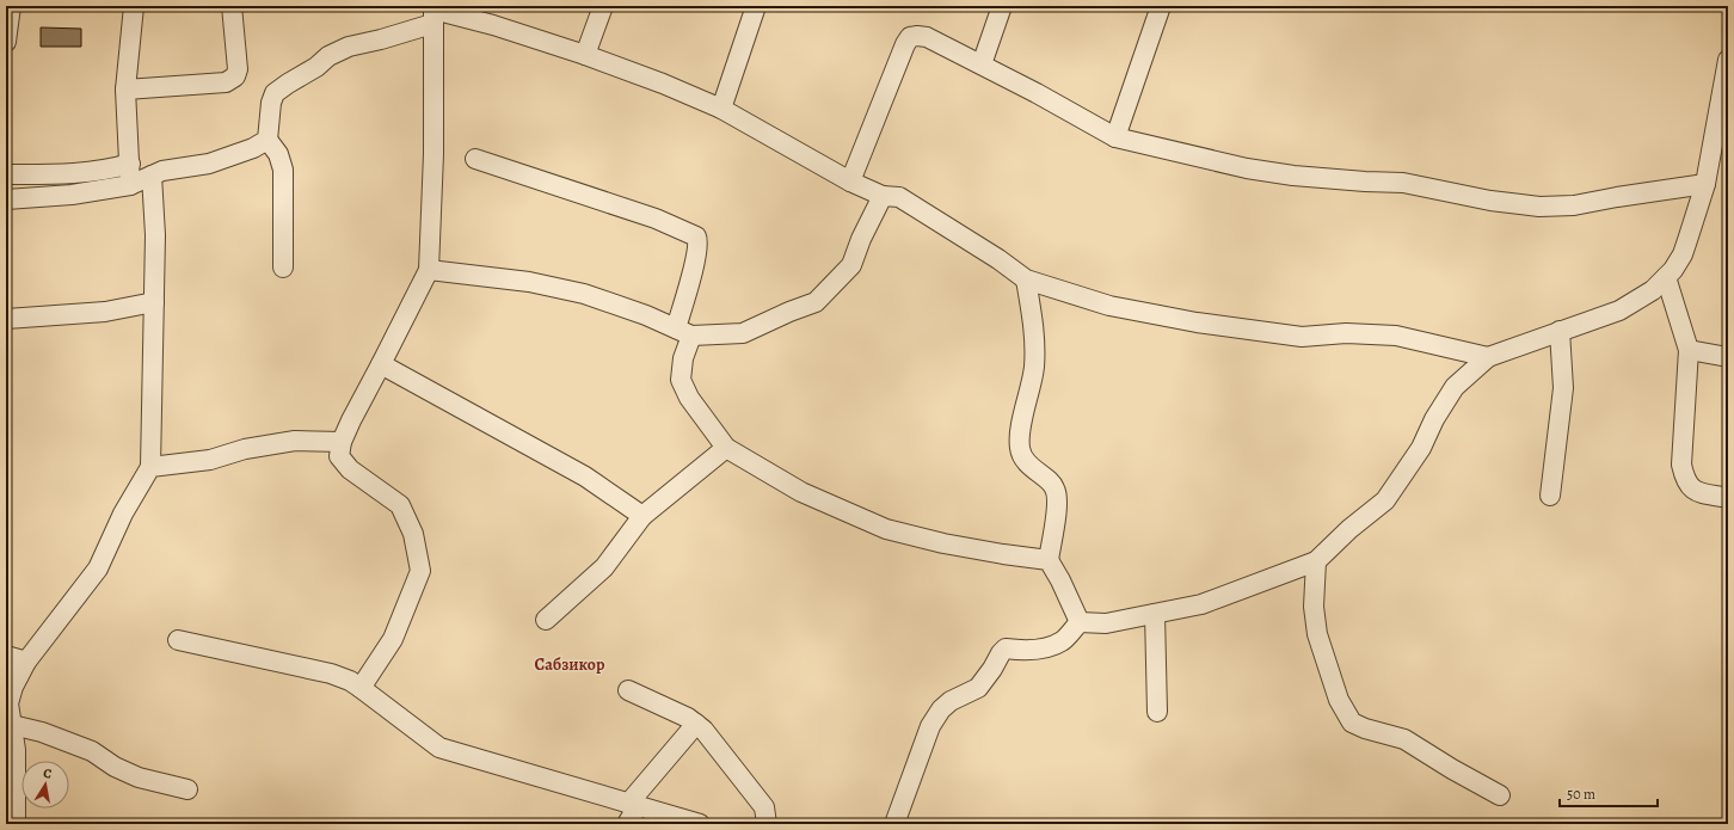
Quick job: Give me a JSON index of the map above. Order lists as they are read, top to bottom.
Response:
{
  "districts": ["Сабзикор"],
  "scale_bar": "50 m",
  "north": "top"
}
